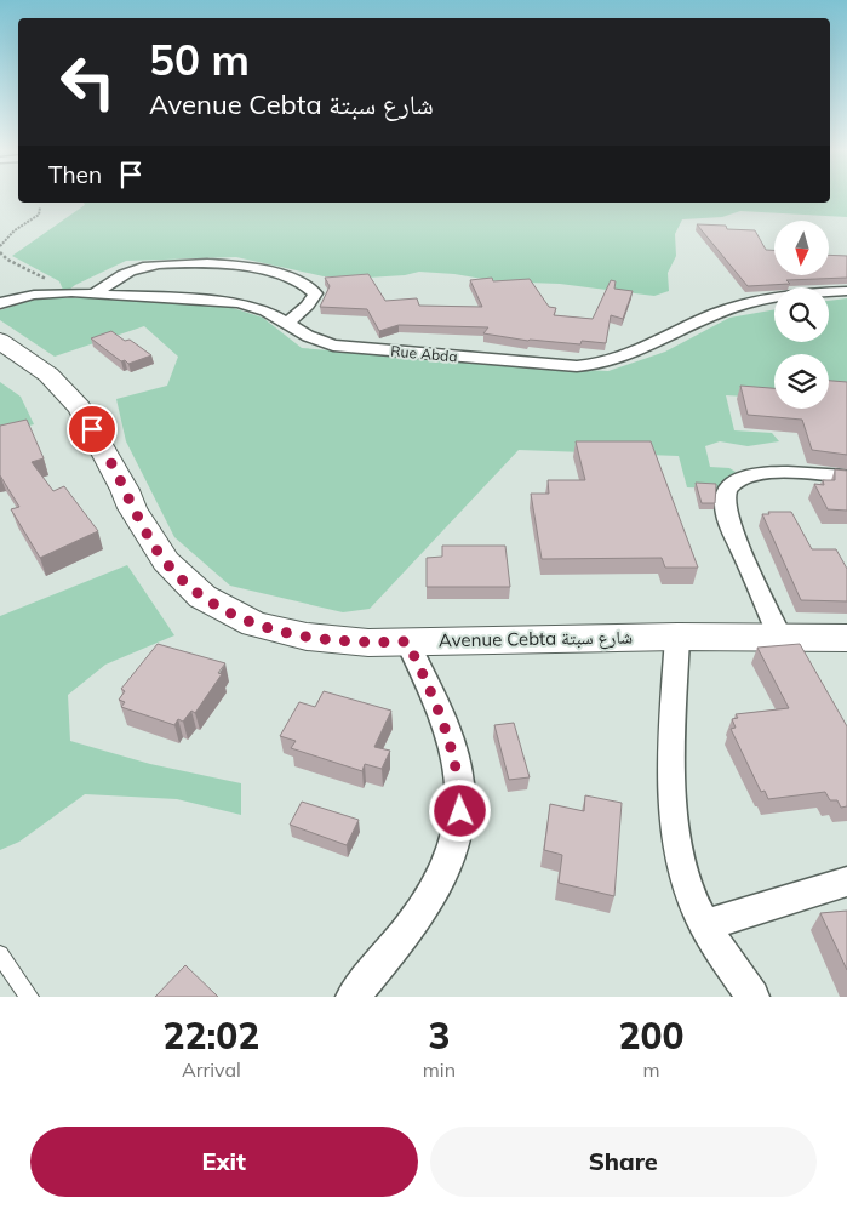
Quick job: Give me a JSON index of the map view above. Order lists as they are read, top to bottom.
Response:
{
  "streets": {
    "street": ["Rue Abda", "Avenue Cebta شارع سبتة"]
  },
  "north": "bottom",
  "page": {
    "turn": ["50 m", "Avenue Cebta شارع سبتة"],
    "then": "Then",
    "eta": [
      "22:02",
      "Arrival",
      "3",
      "min",
      "200",
      "m"
    ],
    "buttons": ["Exit", "Share"]
  }
}
